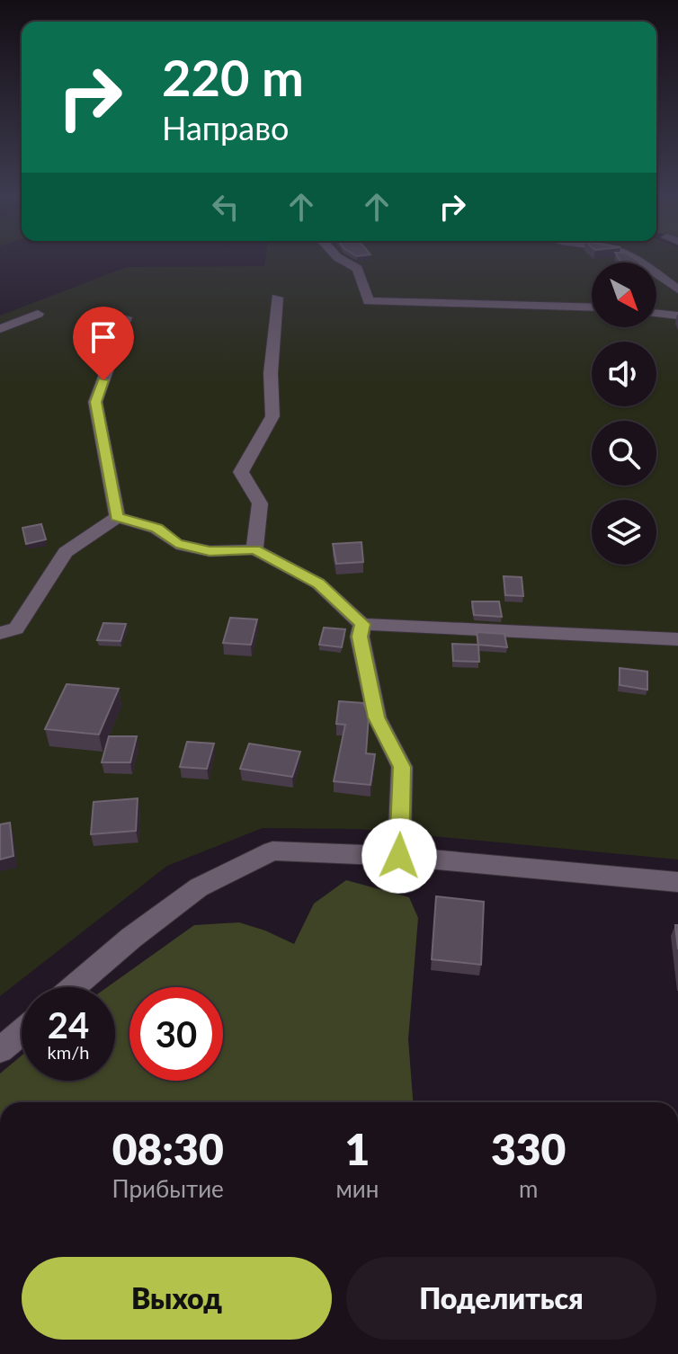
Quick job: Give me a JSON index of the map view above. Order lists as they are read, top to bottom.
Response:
{
  "north": "bottom right",
  "page": {
    "turn": ["220 m", "Направо"],
    "speed": "24 km/h",
    "limit": "30",
    "eta": [
      "08:30",
      "Прибытие",
      "1",
      "мин",
      "330",
      "m"
    ],
    "buttons": ["Выход", "Поделиться"]
  }
}
